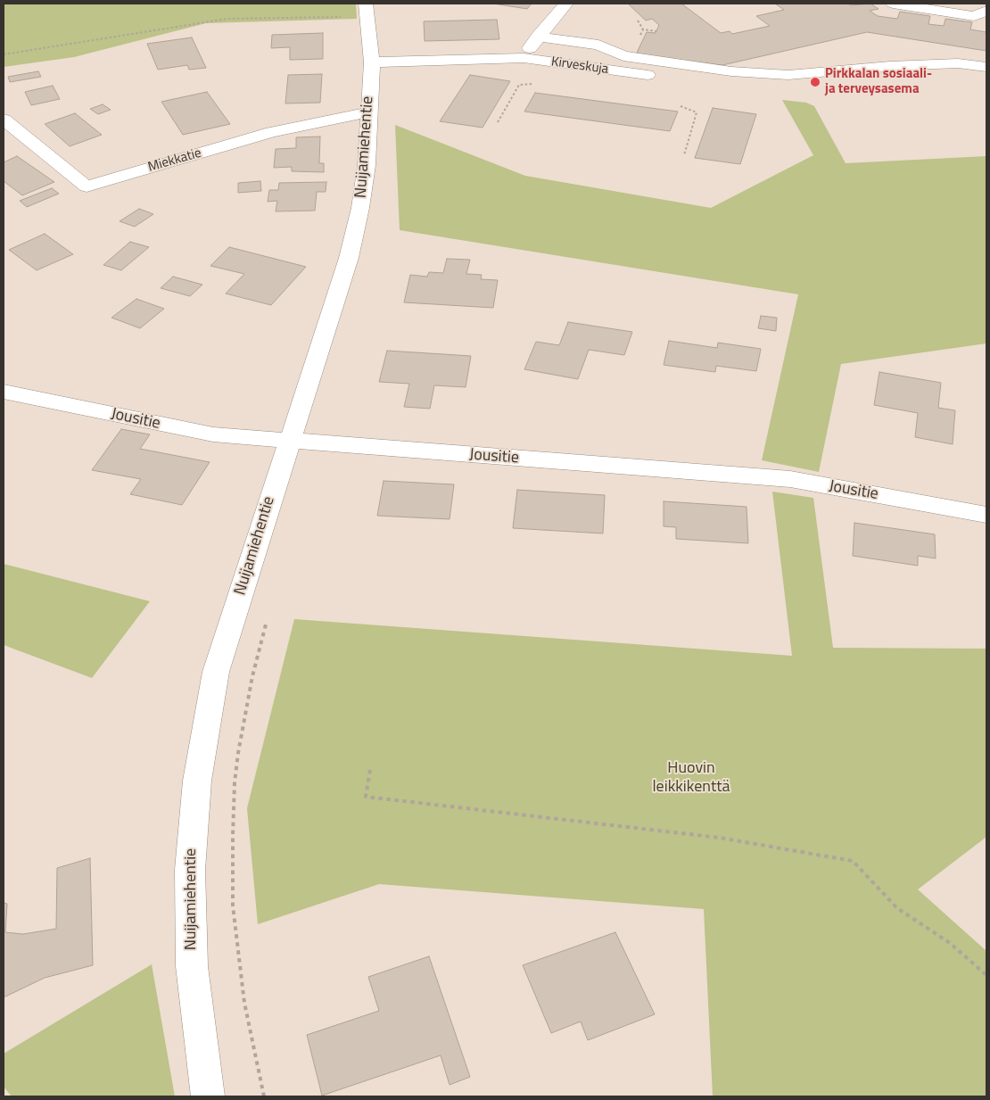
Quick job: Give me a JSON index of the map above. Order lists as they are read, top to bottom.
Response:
{
  "streets": {
    "street": [
      "Kirveskuja",
      "Nuijamiehentie",
      "Miekkatie",
      "Jousitie"
    ]
  },
  "crossings": [
    ["Kirveskuja", "Nuijamiehentie"],
    ["Nuijamiehentie", "Miekkatie"],
    ["Nuijamiehentie", "Jousitie"]
  ],
  "parks": ["Huovin leikkikenttä"],
  "places": ["Pirkkalan sosiaali- ja terveysasema"]
}
